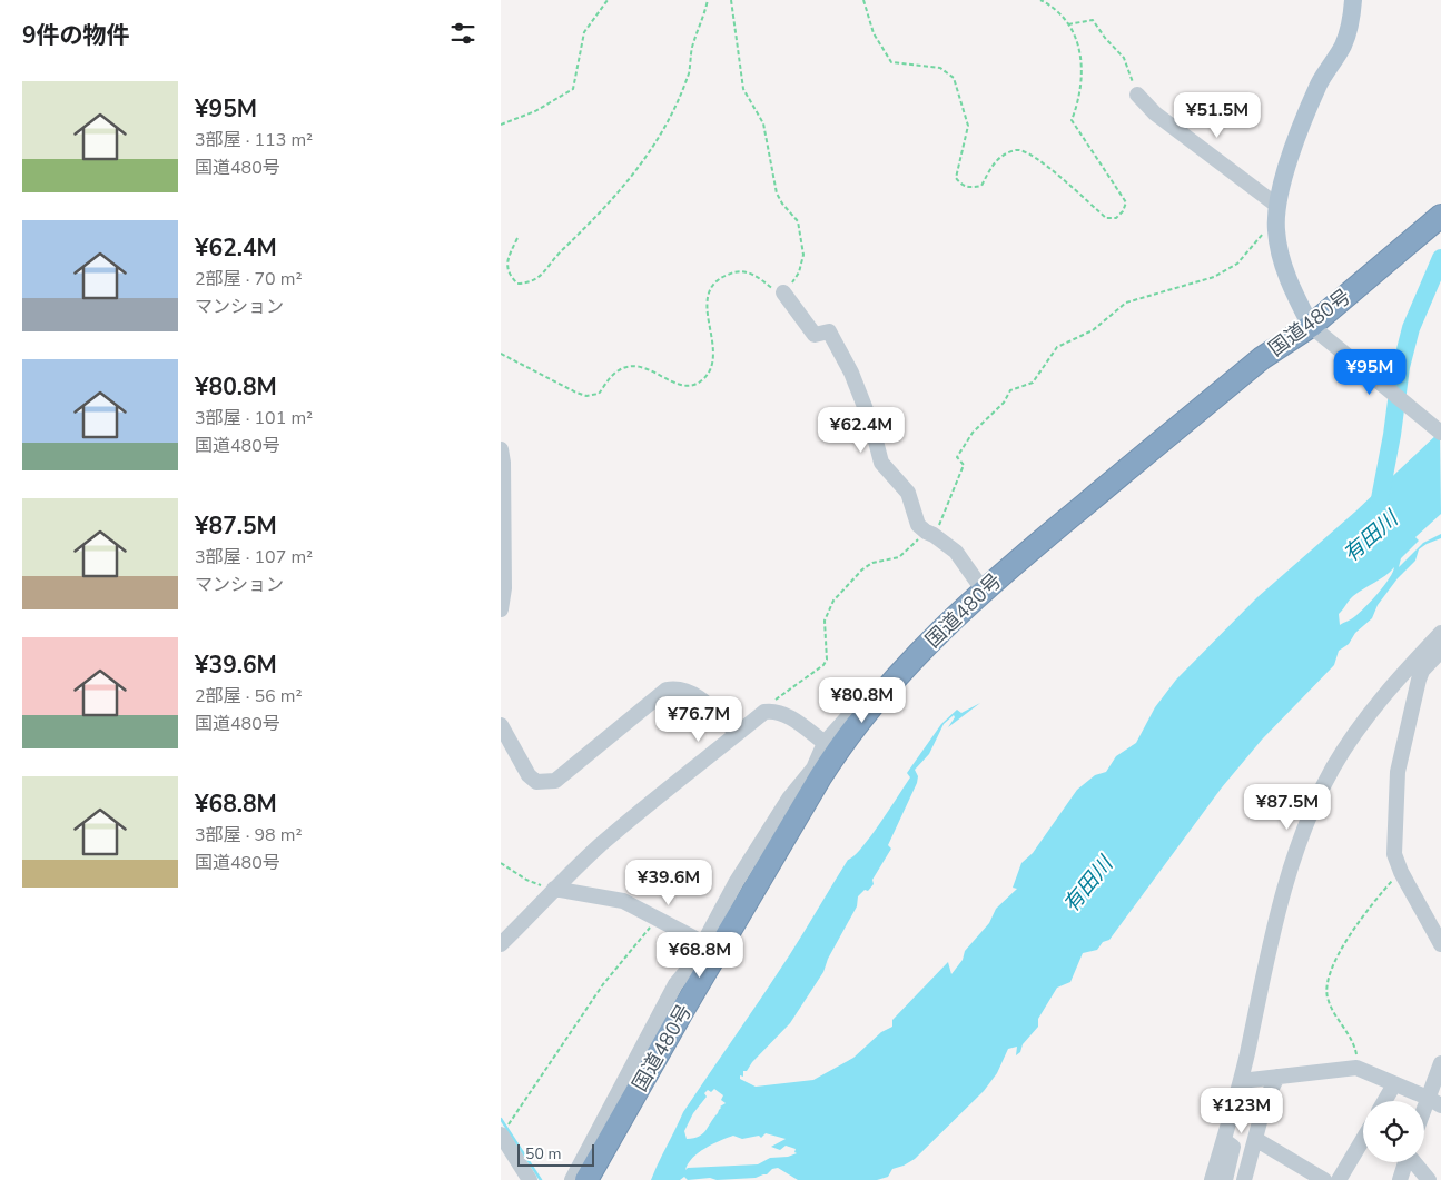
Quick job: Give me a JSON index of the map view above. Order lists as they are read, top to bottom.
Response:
{
  "streets": {
    "highway": ["国道480号"]
  },
  "water": ["有田川"],
  "scale_bar": "50 m",
  "page": {
    "heading": "9件の物件",
    "list": [
      {
        "name": "¥95M",
        "note": "3部屋 · 113 m² · 国道480号"
      },
      {
        "name": "¥62.4M",
        "note": "2部屋 · 70 m² · マンション"
      },
      {
        "name": "¥80.8M",
        "note": "3部屋 · 101 m² · 国道480号"
      },
      {
        "name": "¥87.5M",
        "note": "3部屋 · 107 m² · マンション"
      },
      {
        "name": "¥39.6M",
        "note": "2部屋 · 56 m² · 国道480号"
      },
      {
        "name": "¥68.8M",
        "note": "3部屋 · 98 m² · 国道480号"
      }
    ],
    "price": [
      "¥51.5M",
      "¥95M",
      "¥62.4M",
      "¥80.8M",
      "¥76.7M",
      "¥87.5M",
      "¥39.6M",
      "¥68.8M",
      "¥123M"
    ],
    "scale": "50 m"
  }
}
